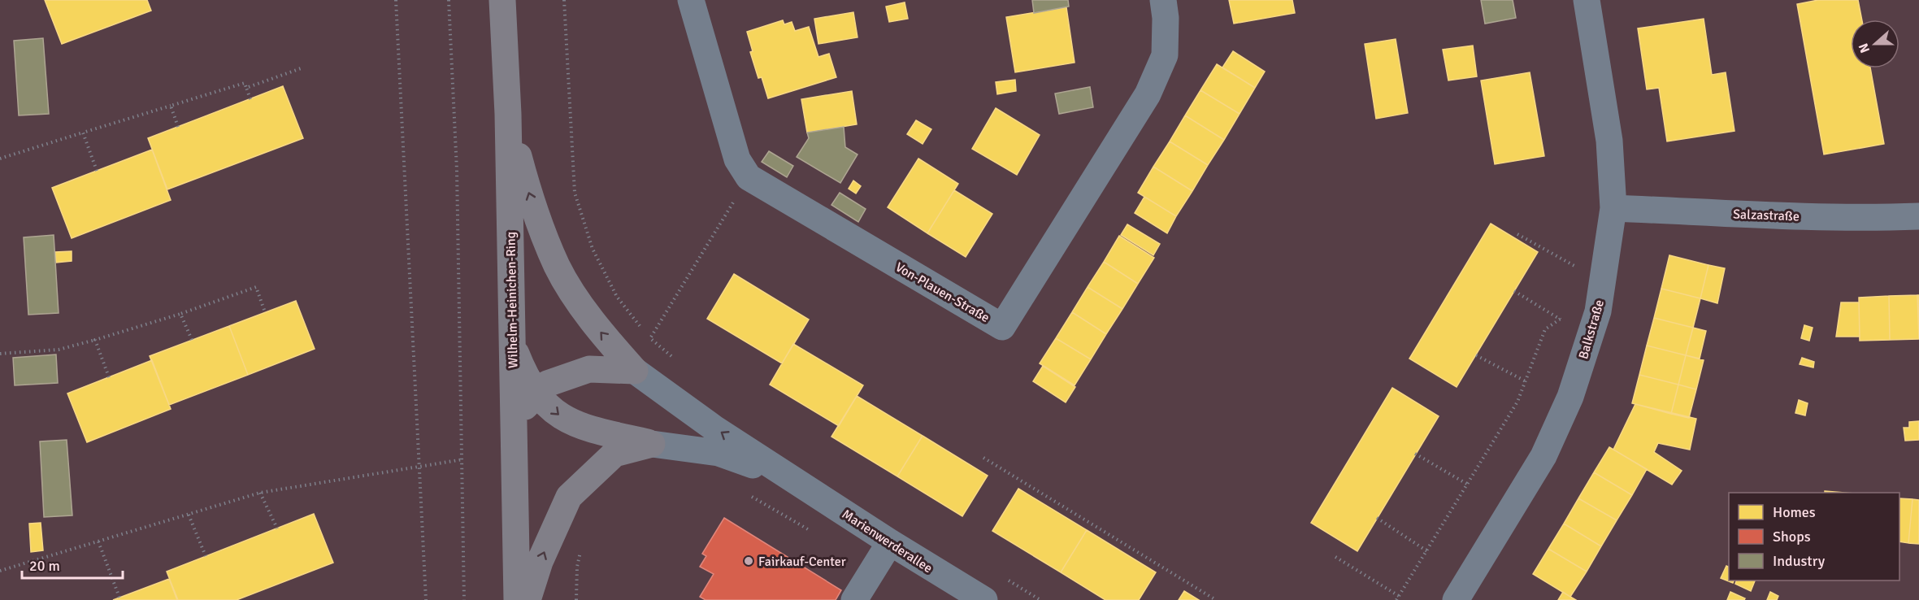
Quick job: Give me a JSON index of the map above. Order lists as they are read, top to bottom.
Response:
{
  "streets": {
    "main road": ["Wilhelm-Heinichen-Ring"],
    "street": [
      "Salzastraße",
      "Von-Plauen-Straße",
      "Balkstraße",
      "Marienwerderallee"
    ]
  },
  "crossings": [
    ["Salzastraße", "Balkstraße"]
  ],
  "places": ["Fairkauf-Center"],
  "legend": ["Homes", "Shops", "Industry"],
  "scale_bar": "20 m",
  "north": "left"
}
